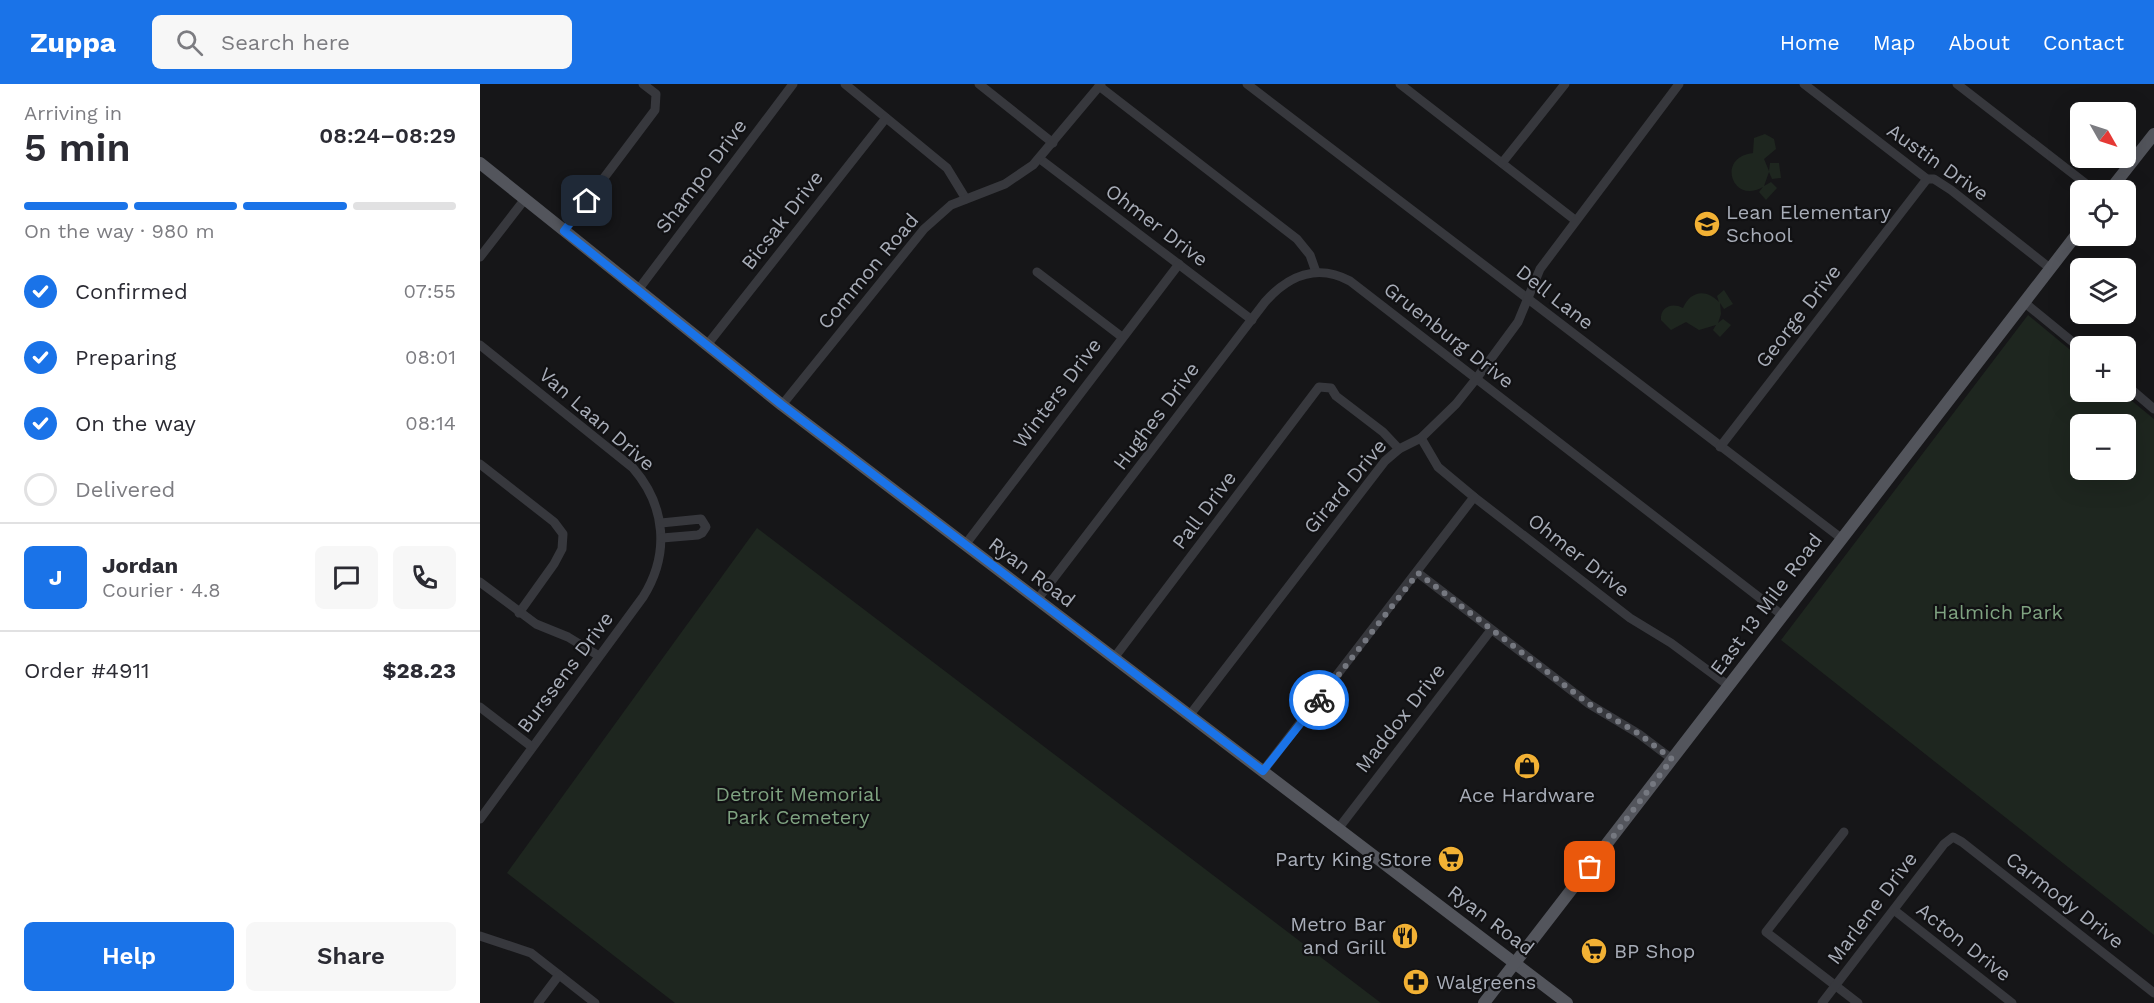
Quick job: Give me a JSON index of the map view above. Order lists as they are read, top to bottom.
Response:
{
  "streets": {
    "main road": ["Ryan Road", "East 13 Mile Road"],
    "street": [
      "Austin Drive",
      "Shampo Drive",
      "Bicsak Drive",
      "Ohmer Drive",
      "Common Road",
      "Dell Lane",
      "George Drive",
      "Gruenburg Drive",
      "Winters Drive",
      "Hughes Drive",
      "Van Laan Drive",
      "Girard Drive",
      "Pall Drive",
      "Burssens Drive",
      "Maddox Drive",
      "Carmody Drive",
      "Marlene Drive",
      "Acton Drive"
    ]
  },
  "crossings": [
    ["Austin Drive", "George Drive"],
    ["Austin Drive", "East 13 Mile Road"],
    ["Shampo Drive", "Ryan Road"],
    ["Bicsak Drive", "Ryan Road"],
    ["Ohmer Drive", "Common Road"],
    ["Ohmer Drive", "Winters Drive"],
    ["Ohmer Drive", "Hughes Drive"],
    ["Ohmer Drive", "Girard Drive"],
    ["Ohmer Drive", "East 13 Mile Road"],
    ["Common Road", "Ryan Road"],
    ["Dell Lane", "George Drive"],
    ["Dell Lane", "Girard Drive"],
    ["Dell Lane", "East 13 Mile Road"],
    ["Gruenburg Drive", "Hughes Drive"],
    ["Gruenburg Drive", "Girard Drive"],
    ["Gruenburg Drive", "East 13 Mile Road"],
    ["Winters Drive", "Ryan Road"],
    ["Hughes Drive", "Ryan Road"],
    ["Van Laan Drive", "Burssens Drive"],
    ["Girard Drive", "Pall Drive"],
    ["Girard Drive", "Ryan Road"],
    ["Pall Drive", "Ryan Road"],
    ["Ryan Road", "East 13 Mile Road"],
    ["Ryan Road", "Maddox Drive"],
    ["Carmody Drive", "Marlene Drive"],
    ["Marlene Drive", "Acton Drive"]
  ],
  "parks": ["Halmich Park", "Detroit Memorial Park Cemetery"],
  "places": {
    "school or university": ["Lean Elementary School"],
    "shop": ["Ace Hardware"],
    "supermarket": ["Party King Store", "BP Shop"],
    "restaurant": ["Metro Bar and Grill"],
    "pharmacy": ["Walgreens"]
  },
  "north": "bottom right",
  "page": {
    "header": "Zuppa",
    "search": "Search here",
    "nav": [
      "Home",
      "Map",
      "About",
      "Contact"
    ],
    "heading": ["5 min", "Arriving in", "08:24–08:29"],
    "panel": [
      "Jordan",
      "Courier · 4.8",
      "Order #4911",
      "$28.23"
    ],
    "map_buttons": ["+", "−"],
    "bar": "On the way · 980 m",
    "list": [
      ["Confirmed", "07:55"],
      ["Preparing", "08:01"],
      ["On the way", "08:14"],
      "Delivered"
    ],
    "round": "J",
    "buttons": ["Help", "Share"]
  }
}
